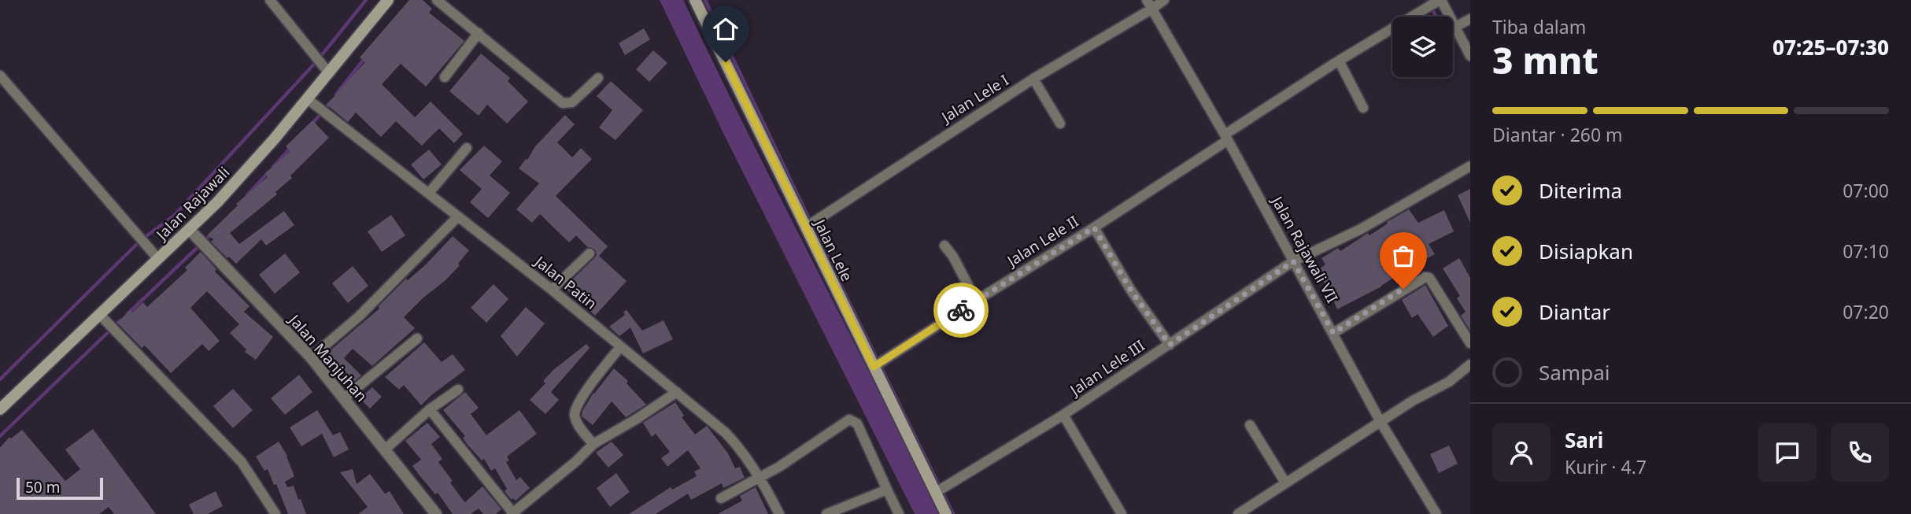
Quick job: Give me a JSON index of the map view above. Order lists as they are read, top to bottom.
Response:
{
  "streets": {
    "main road": ["Jalan Rajawali", "Jalan Lele"],
    "street": [
      "Jalan Lele I",
      "Jalan Lele II",
      "Jalan Rajawali VII",
      "Jalan Patin",
      "Jalan Manjuhan",
      "Jalan Lele III"
    ]
  },
  "crossings": [
    ["Jalan Lele I", "Jalan Rajawali VII"],
    ["Jalan Lele I", "Jalan Lele"],
    ["Jalan Rajawali", "Jalan Patin"],
    ["Jalan Rajawali", "Jalan Manjuhan"],
    ["Jalan Lele II", "Jalan Rajawali VII"],
    ["Jalan Lele II", "Jalan Lele"],
    ["Jalan Rajawali VII", "Jalan Lele III"],
    ["Jalan Lele", "Jalan Lele III"]
  ],
  "scale_bar": "50 m",
  "page": {
    "heading": ["3 mnt", "Tiba dalam", "07:25–07:30"],
    "panel": ["Sari", "Kurir · 4.7"],
    "bar": "Diantar · 260 m",
    "list": [
      ["Diterima", "07:00"],
      ["Disiapkan", "07:10"],
      ["Diantar", "07:20"],
      "Sampai"
    ],
    "scale": "50 m"
  }
}
